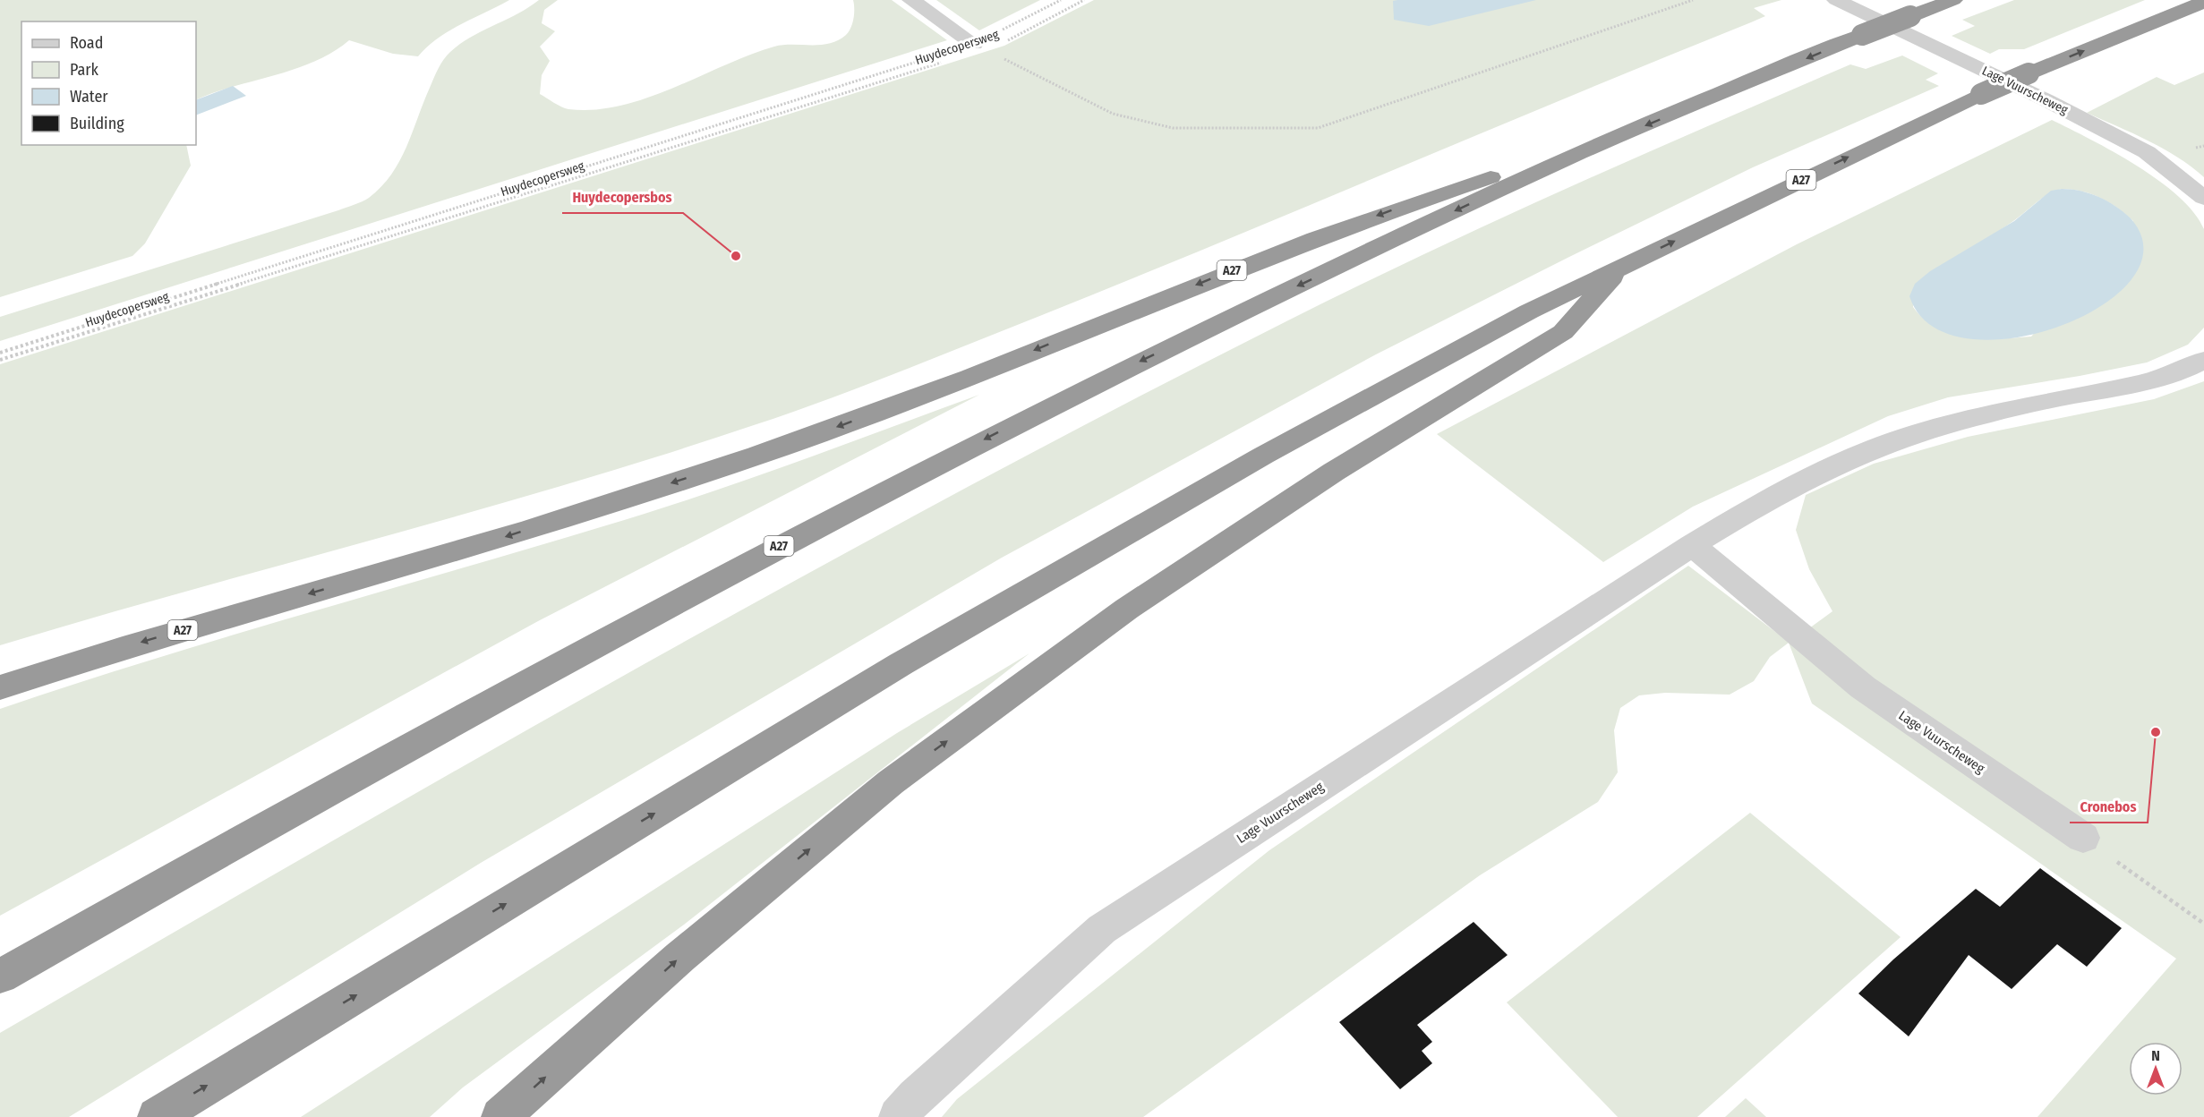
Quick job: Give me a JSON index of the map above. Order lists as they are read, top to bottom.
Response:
{
  "streets": {
    "highway": ["A27"],
    "street": ["Lage Vuurscheweg"],
    "path": ["Huydecopersweg"]
  },
  "places": ["Huydecopersbos", "Cronebos"],
  "legend": [
    "Road",
    "Park",
    "Water",
    "Building"
  ],
  "north": "top"
}
